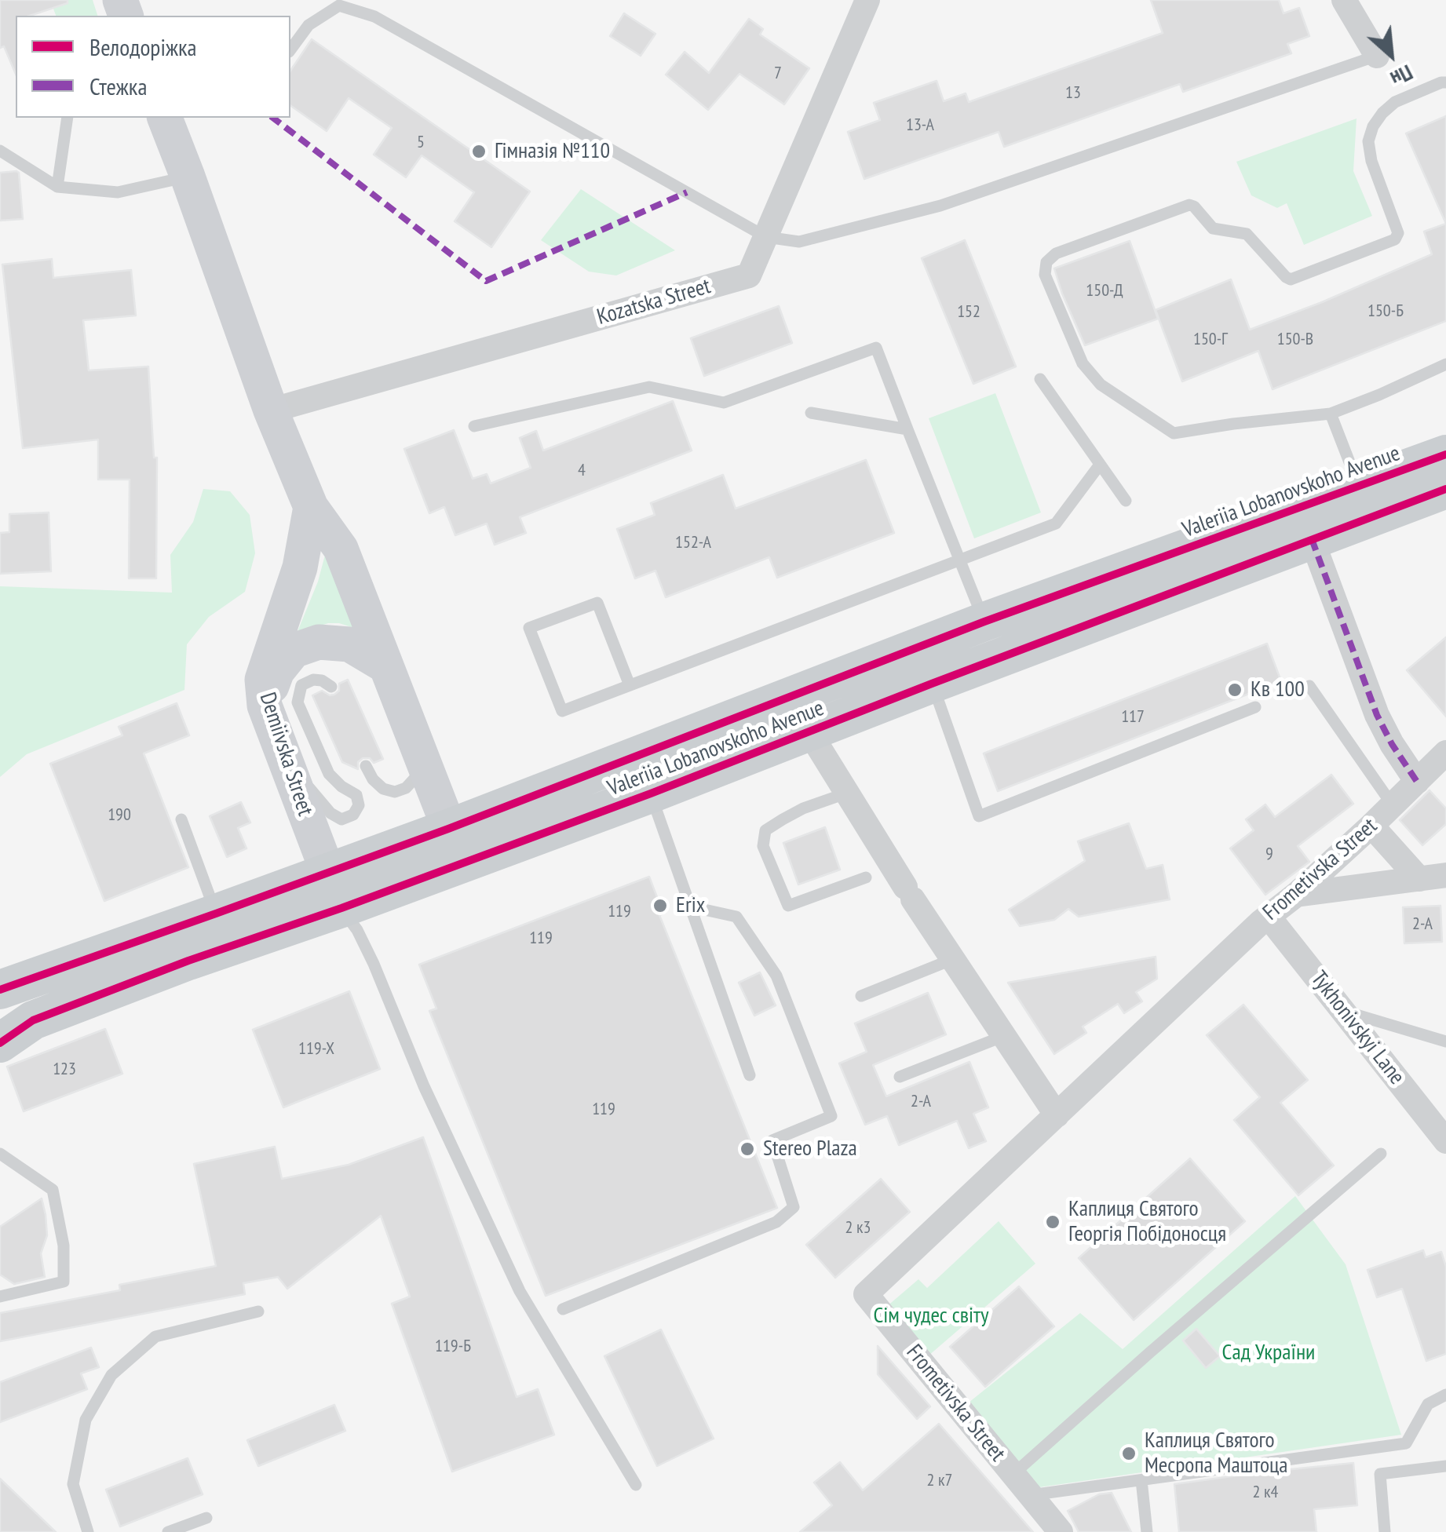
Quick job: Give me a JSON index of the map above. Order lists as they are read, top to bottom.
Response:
{
  "streets": {
    "main road": ["Valeriia Lobanovskoho Avenue"],
    "street": [
      "Kozatska Street",
      "Demiivska Street",
      "Frometivska Street",
      "Tykhonivskyi Lane"
    ]
  },
  "crossings": [
    ["Valeriia Lobanovskoho Avenue", "Demiivska Street"],
    ["Frometivska Street", "Tykhonivskyi Lane"]
  ],
  "parks": ["Сім чудес світу", "Сад України"],
  "places": [
    "Гімназія №110",
    "Кв 100",
    "Erix",
    "Stereo Plaza",
    "Каплиця Святого Георгія Побідоносця",
    "Каплиця Святого Месропа Маштоца"
  ],
  "house_numbers": [
    "7",
    "13",
    "13-А",
    "5",
    "150-Д",
    "150-Б",
    "152",
    "150-Г",
    "150-В",
    "4",
    "152-А",
    "117",
    "190",
    "9",
    "119",
    "2-А",
    "119",
    "119-Х",
    "123",
    "2-А",
    "119",
    "2 к3",
    "119-Б",
    "2 к7",
    "2 к4"
  ],
  "legend": ["Велодоріжка", "Стежка"],
  "north": "bottom right"
}
